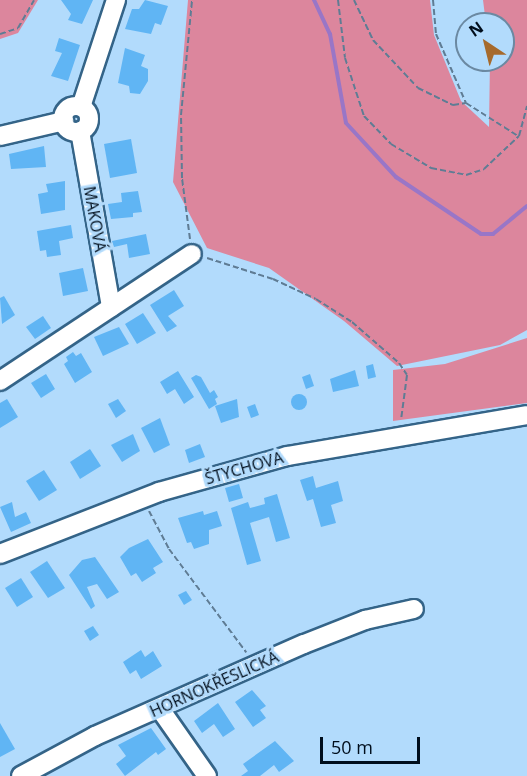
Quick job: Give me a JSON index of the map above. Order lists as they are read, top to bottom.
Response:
{
  "streets": {
    "street": ["MAKOVÁ", "ŠTYCHOVA", "HORNOKŘESLICKÁ"]
  },
  "scale_bar": "50 m",
  "north": "top left"
}
